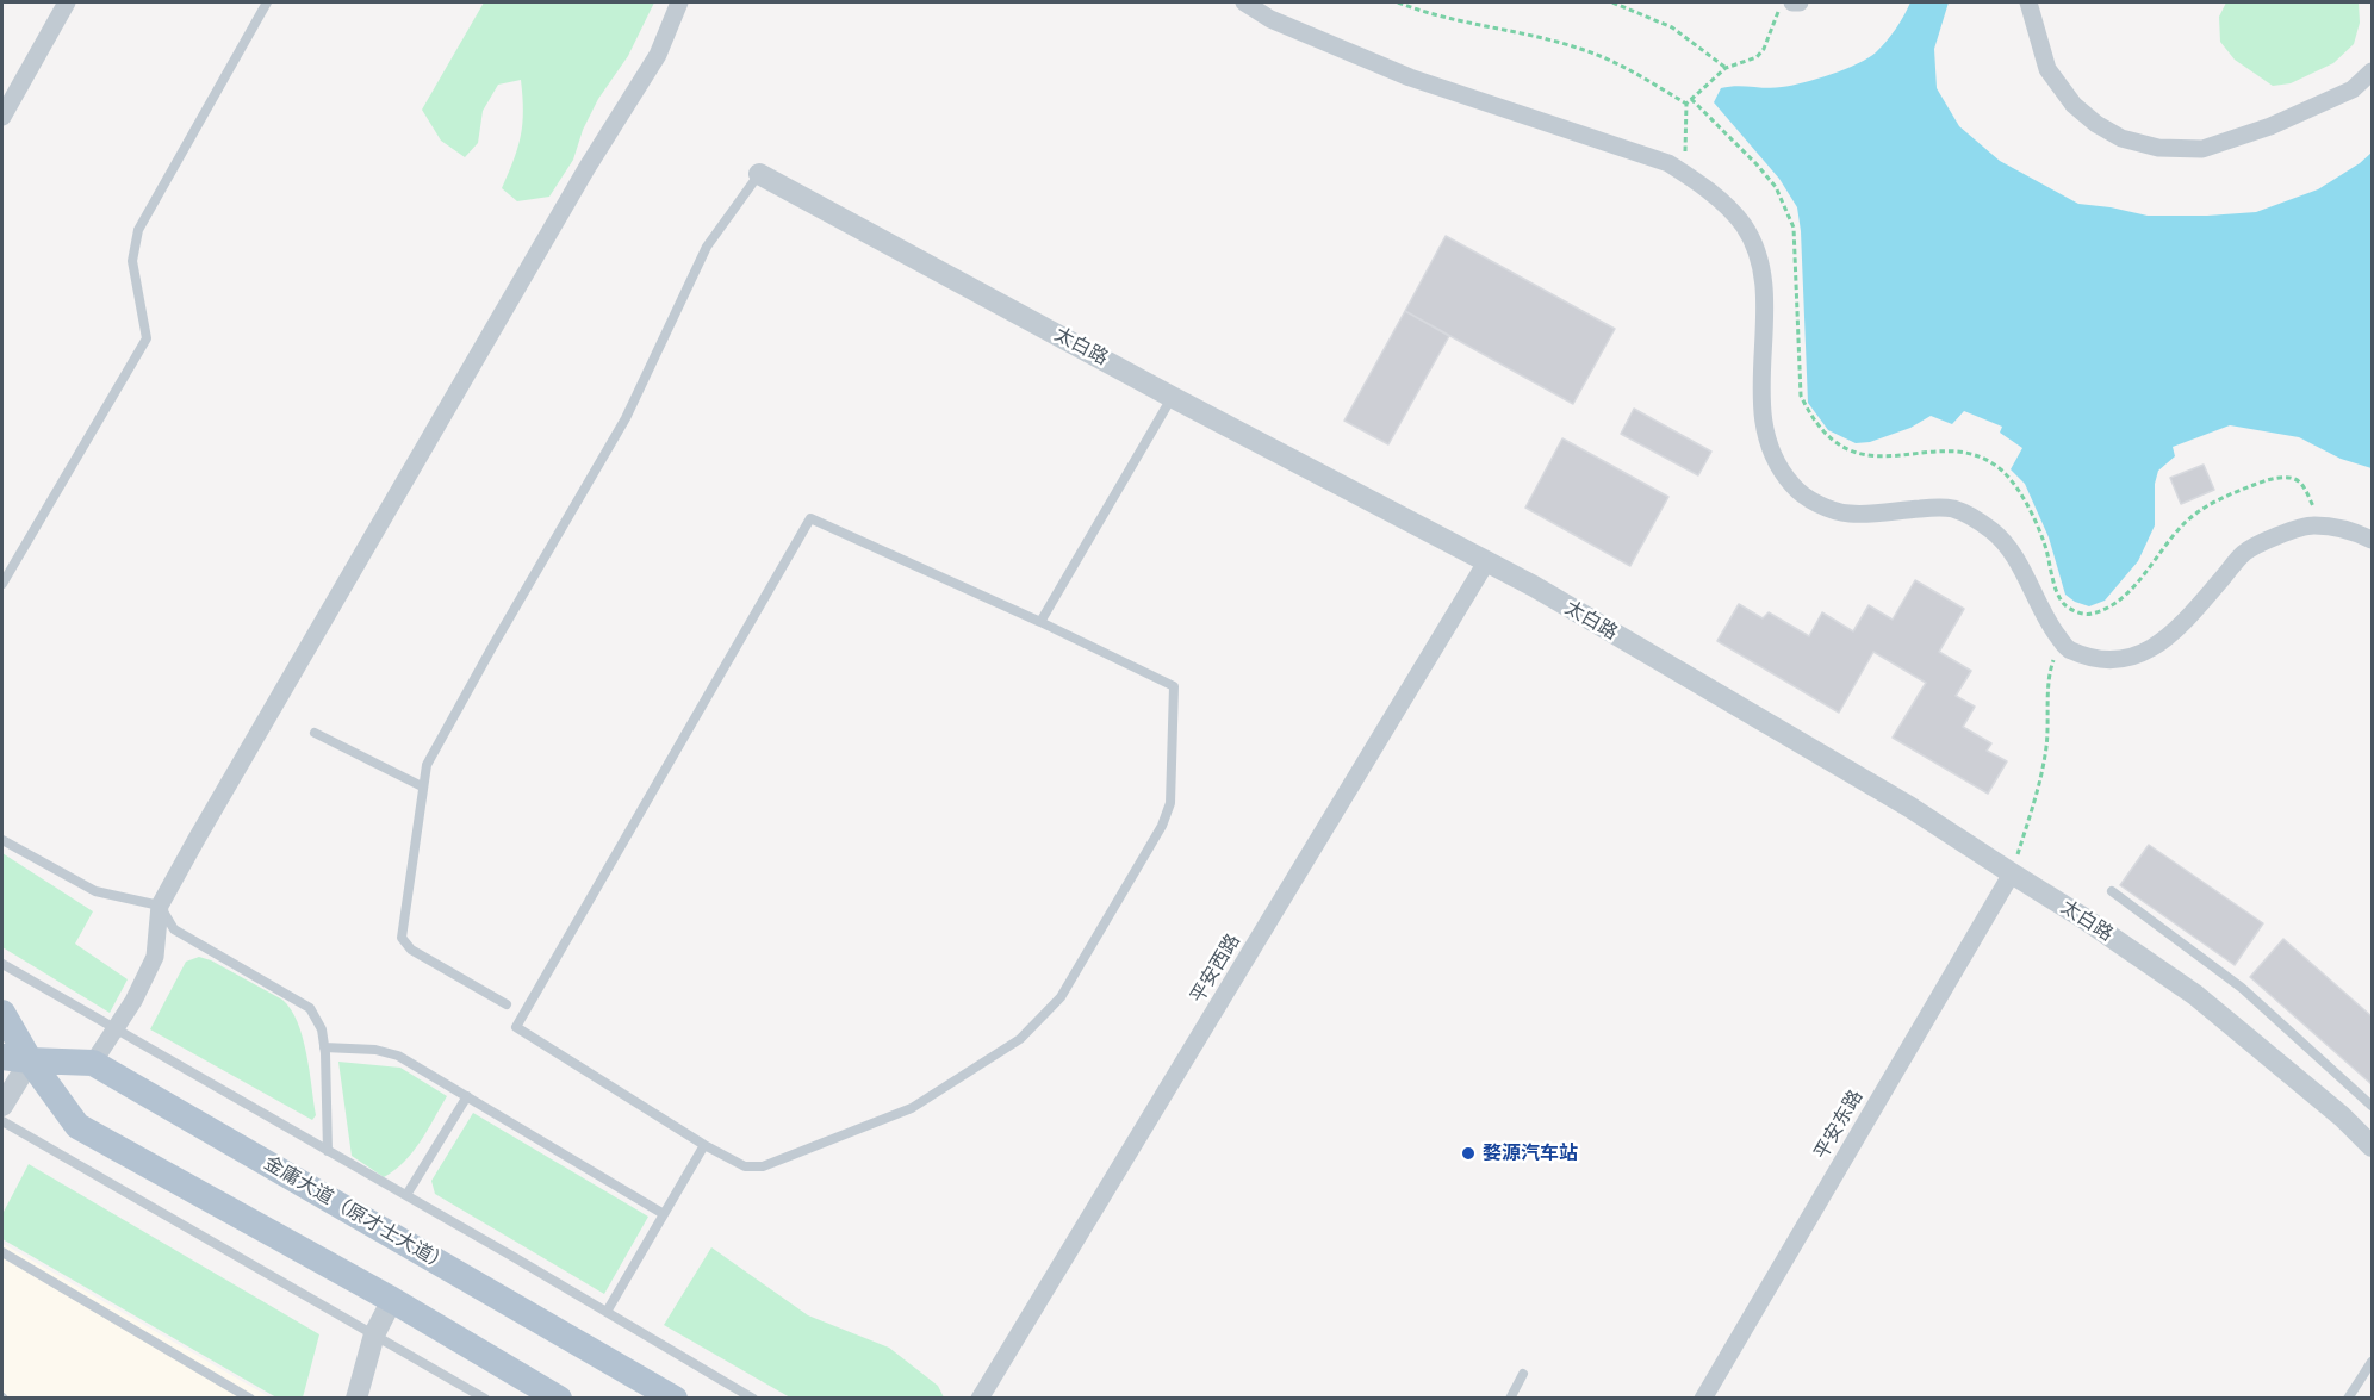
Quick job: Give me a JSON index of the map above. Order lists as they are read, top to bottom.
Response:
{
  "streets": {
    "main road": ["金庸大道（原才士大道）"],
    "street": ["太白路", "平安西路", "平安东路"]
  },
  "crossings": [
    ["太白路", "平安西路"],
    ["太白路", "平安东路"]
  ],
  "places": ["婺源汽车站"]
}
